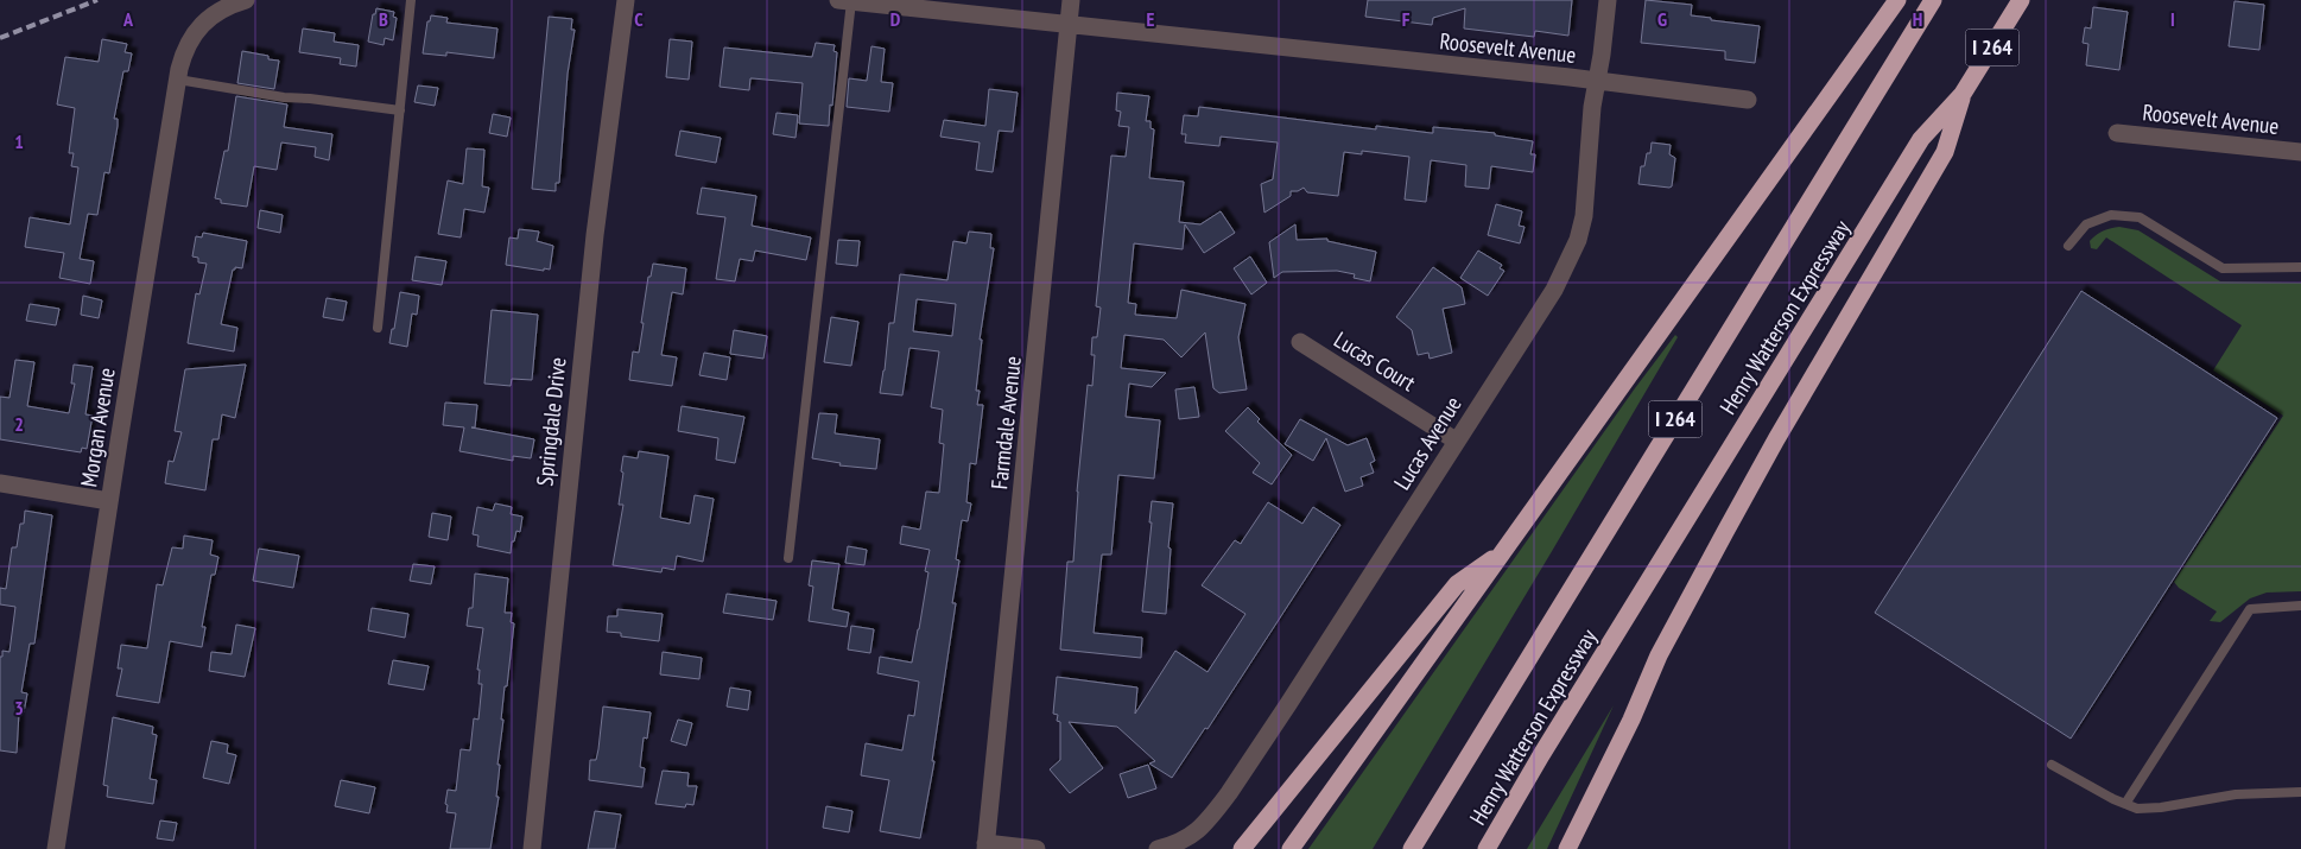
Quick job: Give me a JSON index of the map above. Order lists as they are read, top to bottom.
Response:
{
  "streets": {
    "highway": ["I 264", "Henry Watterson Expressway"],
    "street": [
      "Roosevelt Avenue",
      "Lucas Court",
      "Springdale Drive",
      "Farmdale Avenue",
      "Morgan Avenue",
      "Lucas Avenue"
    ]
  },
  "crossings": [
    ["Roosevelt Avenue", "Farmdale Avenue"],
    ["Roosevelt Avenue", "Lucas Avenue"],
    ["Lucas Court", "Lucas Avenue"]
  ],
  "grid": {
    "columns": [
      "A",
      "B",
      "C",
      "D",
      "E",
      "F",
      "G",
      "H",
      "I"
    ],
    "rows": ["1", "2", "3"]
  }
}
